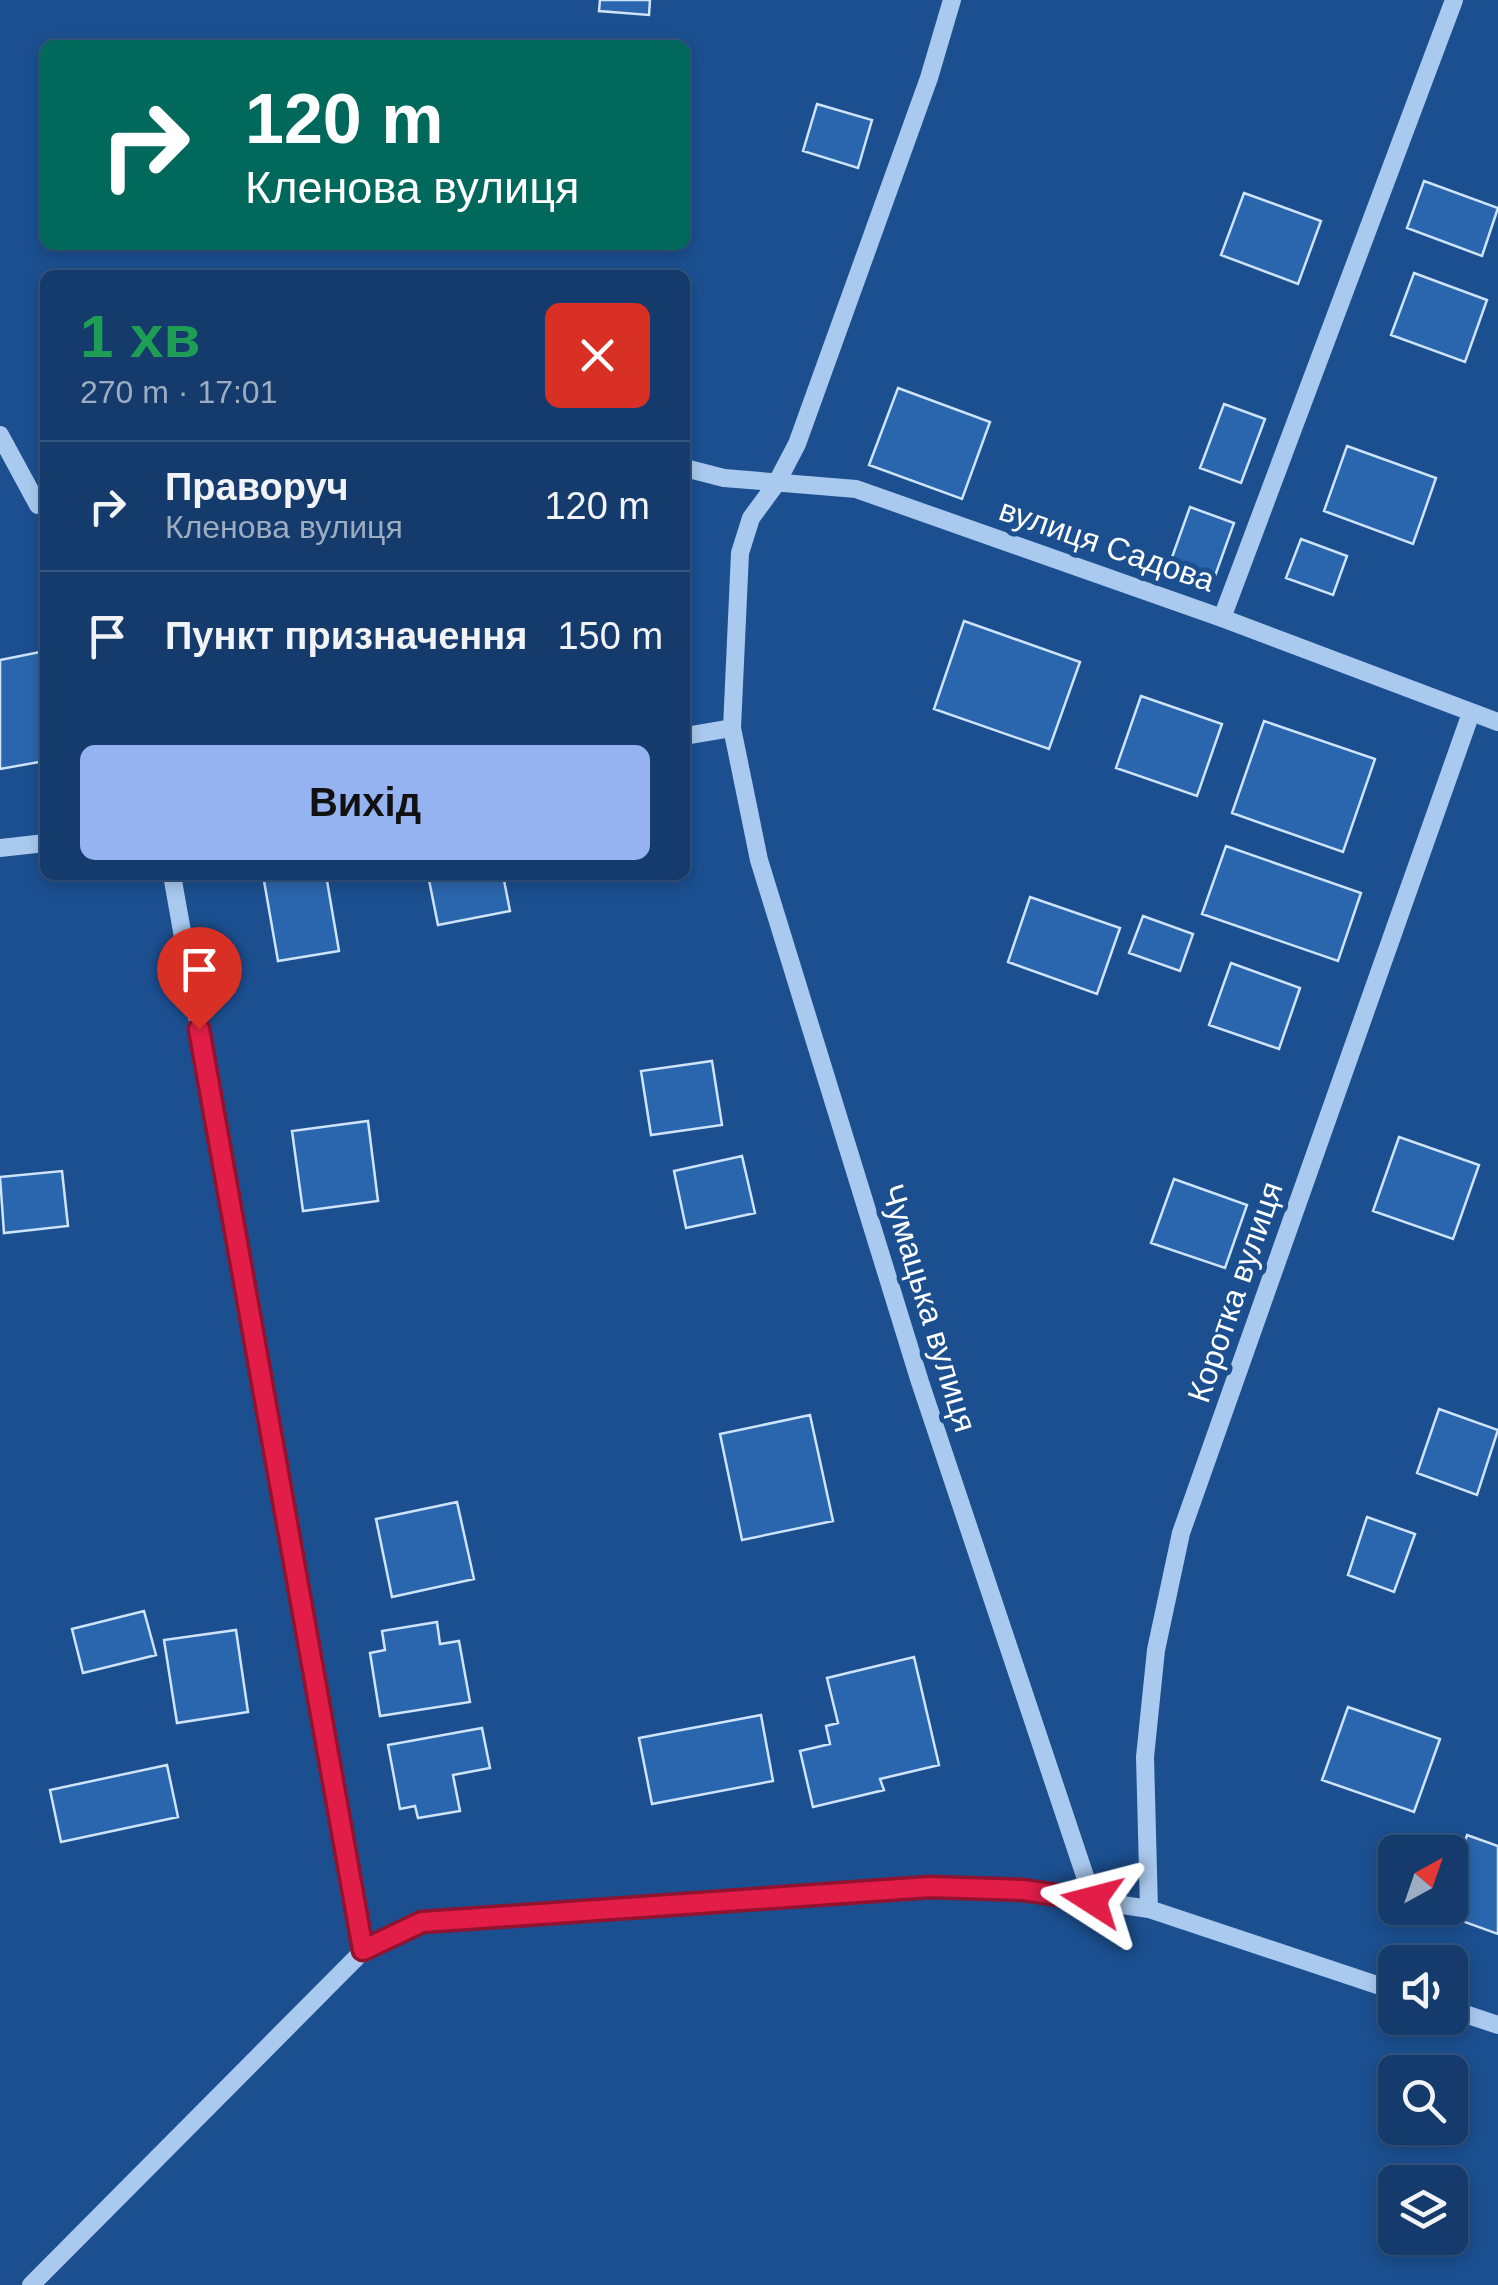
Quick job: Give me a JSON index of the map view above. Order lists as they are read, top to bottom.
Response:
{
  "streets": {
    "street": ["вулиця Садова", "Коротка вулиця", "Чумацька вулиця"]
  },
  "crossings": [
    ["вулиця Садова", "Коротка вулиця"],
    ["вулиця Садова", "Чумацька вулиця"]
  ],
  "north": "top right",
  "page": {
    "turn": ["120 m", "Кленова вулиця"],
    "heading": ["1 хв", "270 m · 17:01"],
    "list": [
      {
        "name": "Праворуч",
        "note": "Кленова вулиця",
        "value": "120 m"
      },
      {
        "name": "Пункт призначення",
        "value": "150 m"
      }
    ],
    "buttons": "Вихід"
  }
}
